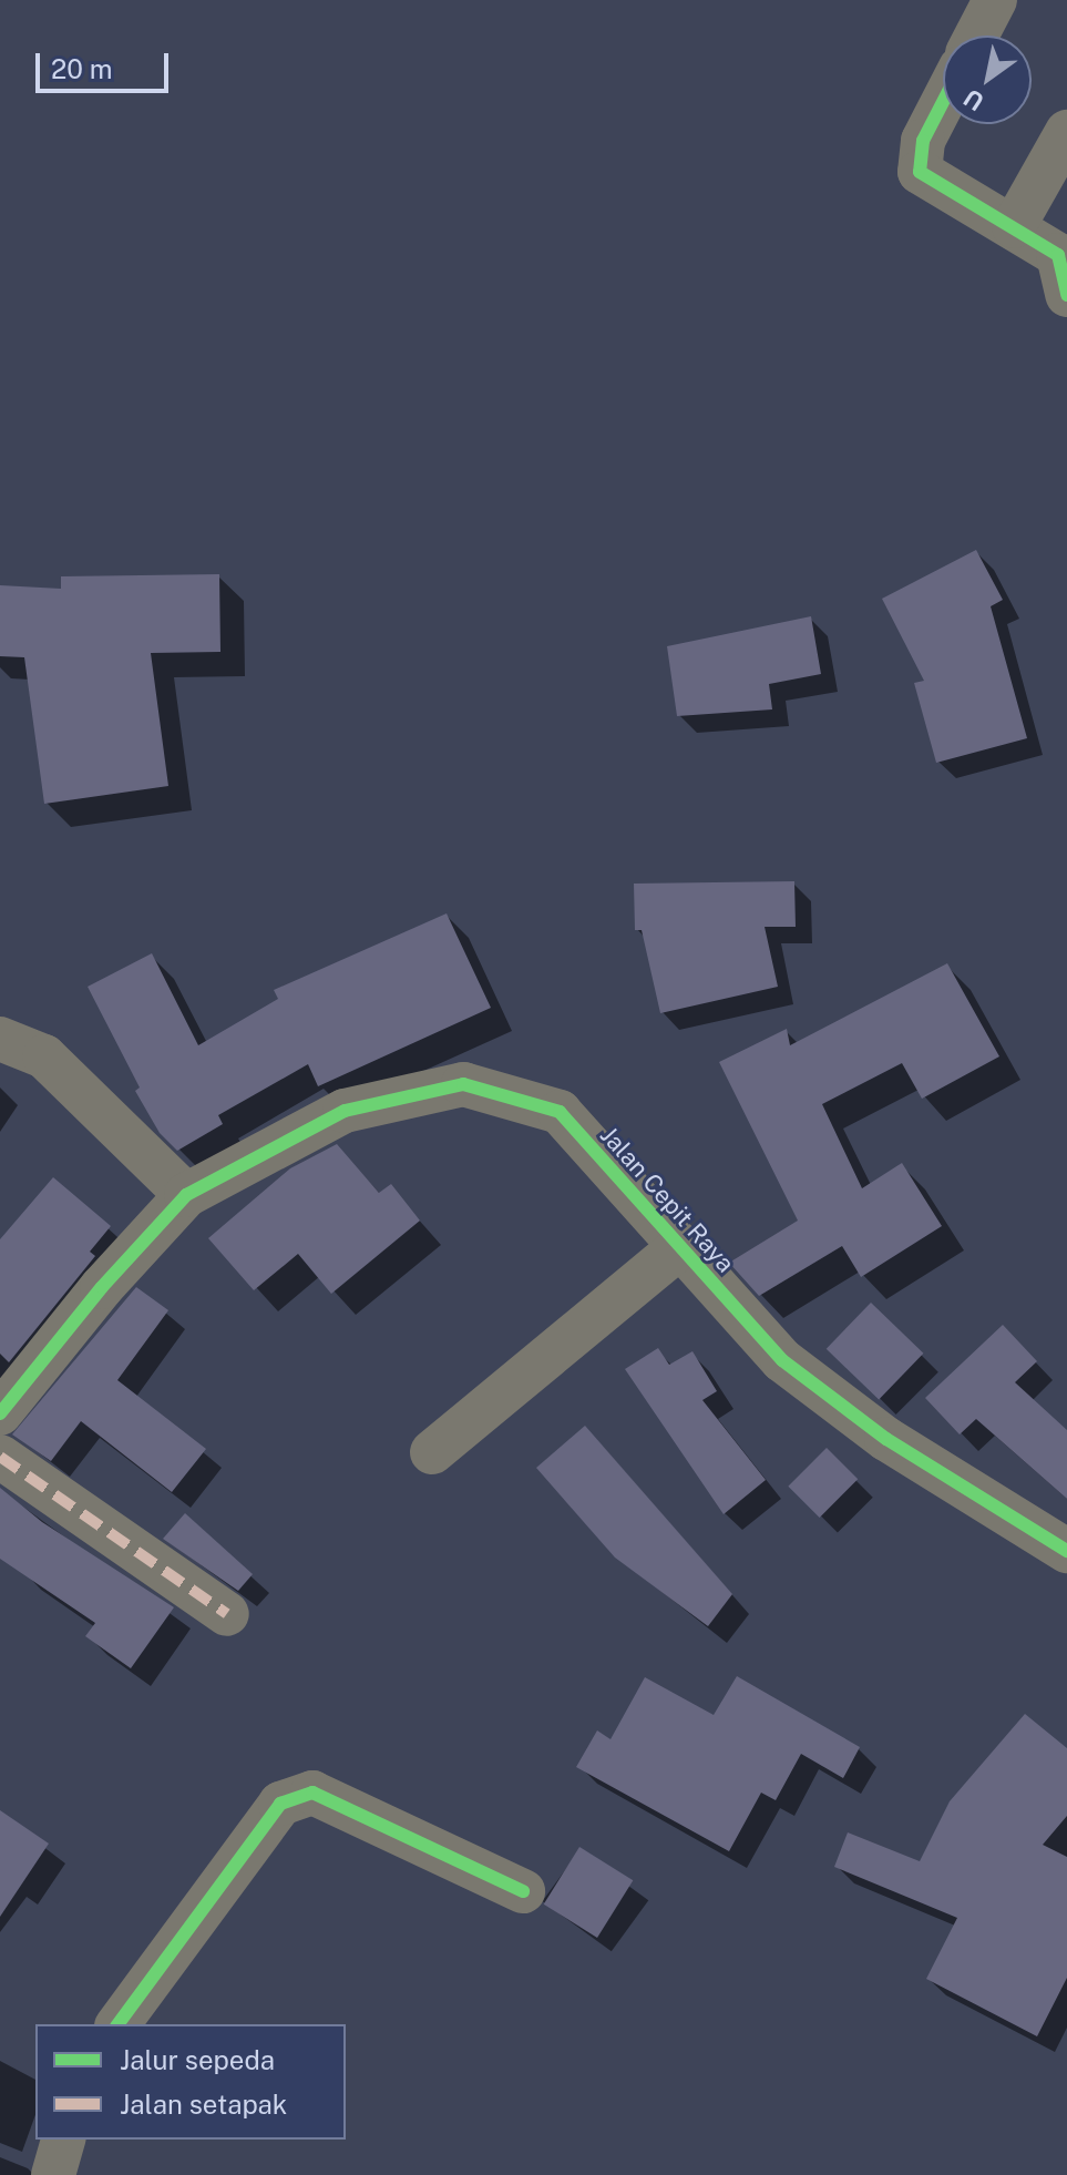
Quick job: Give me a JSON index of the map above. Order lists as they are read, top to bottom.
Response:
{
  "streets": {
    "street": ["Jalan Cepit Raya"]
  },
  "legend": ["Jalur sepeda", "Jalan setapak"],
  "scale_bar": "20 m",
  "north": "bottom left"
}
